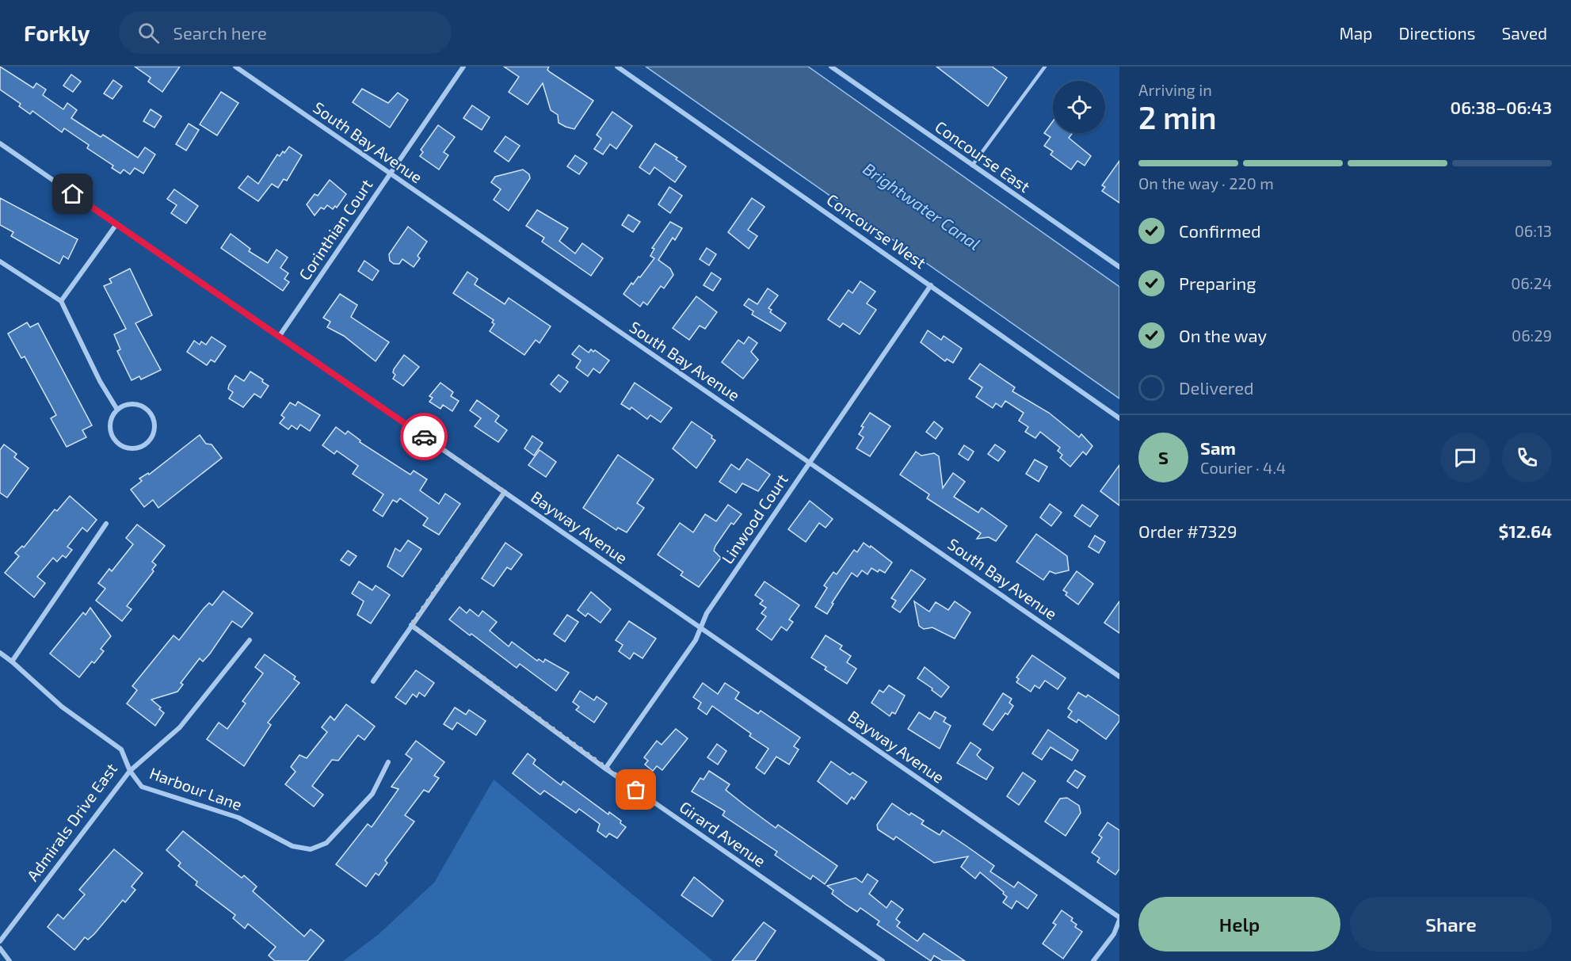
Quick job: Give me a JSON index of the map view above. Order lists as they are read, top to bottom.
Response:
{
  "streets": {
    "street": [
      "South Bay Avenue",
      "Concourse East",
      "Corinthian Court",
      "Concourse West",
      "Linwood Court",
      "Bayway Avenue",
      "Harbour Lane",
      "Admirals Drive East",
      "Girard Avenue"
    ]
  },
  "crossings": [
    ["South Bay Avenue", "Corinthian Court"],
    ["South Bay Avenue", "Linwood Court"],
    ["Corinthian Court", "Bayway Avenue"],
    ["Concourse West", "Linwood Court"],
    ["Linwood Court", "Bayway Avenue"],
    ["Linwood Court", "Girard Avenue"],
    ["Harbour Lane", "Admirals Drive East"]
  ],
  "water": ["Brightwater Canal"],
  "page": {
    "header": "Forkly",
    "search": "Search here",
    "nav": ["Map", "Directions", "Saved"],
    "heading": ["2 min", "Arriving in", "06:38–06:43"],
    "panel": [
      "Sam",
      "Courier · 4.4",
      "Order #7329",
      "$12.64"
    ],
    "bar": "On the way · 220 m",
    "list": [
      ["Confirmed", "06:13"],
      ["Preparing", "06:24"],
      ["On the way", "06:29"],
      "Delivered"
    ],
    "round": "S",
    "buttons": ["Help", "Share"]
  }
}
